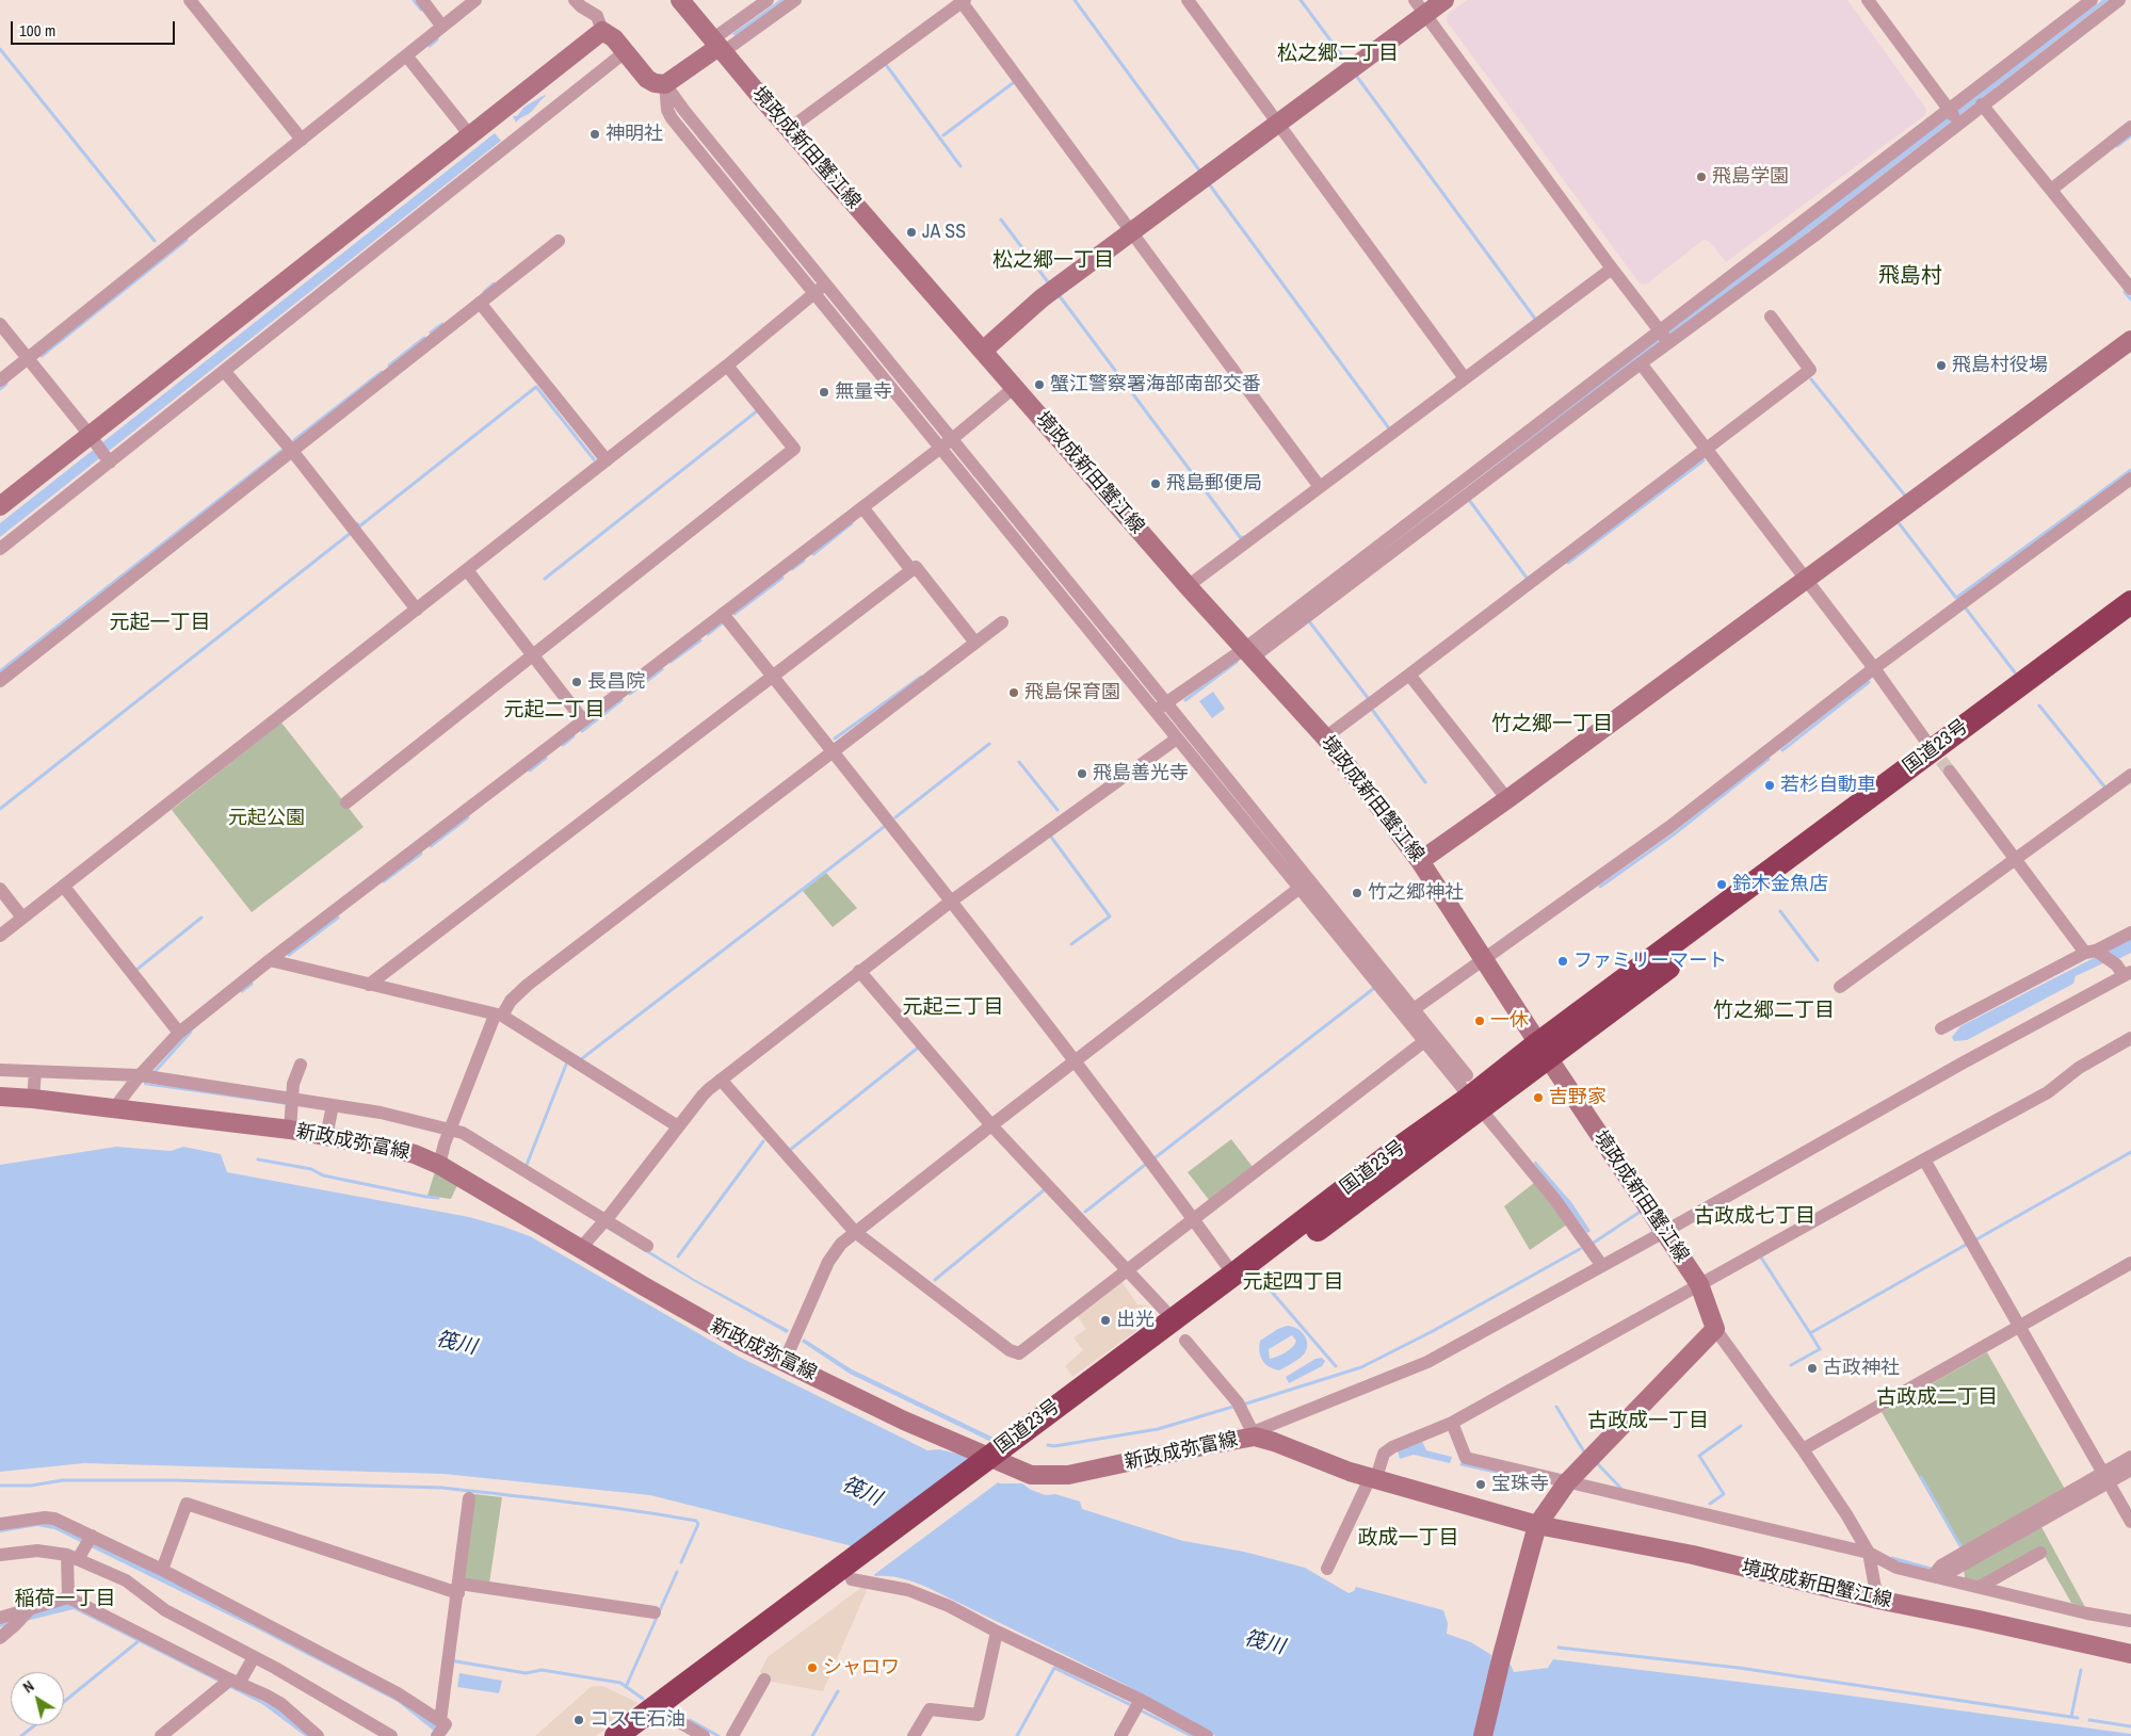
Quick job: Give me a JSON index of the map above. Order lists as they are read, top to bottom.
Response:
{
  "streets": {
    "highway": ["国道23号"],
    "main road": ["境政成新田蟹江線", "新政成弥富線"]
  },
  "crossings": [
    ["境政成新田蟹江線", "国道23号"],
    ["境政成新田蟹江線", "新政成弥富線"],
    ["国道23号", "新政成弥富線"]
  ],
  "districts": [
    "松之郷二丁目",
    "松之郷一丁目",
    "飛島村",
    "元起一丁目",
    "元起二丁目",
    "竹之郷一丁目",
    "元起三丁目",
    "竹之郷二丁目",
    "古政成七丁目",
    "元起四丁目",
    "古政成二丁目",
    "古政成一丁目",
    "政成一丁目",
    "稲荷一丁目"
  ],
  "water": ["筏川"],
  "parks": ["元起公園"],
  "places": [
    "神明社",
    "飛島学園",
    "JA SS",
    "飛島村役場",
    "蟹江警察署海部南部交番",
    "無量寺",
    "飛島郵便局",
    "長昌院",
    "飛島保育園",
    "飛島善光寺",
    "若杉自動車",
    "鈴木金魚店",
    "竹之郷神社",
    "ファミリーマート",
    "一休",
    "吉野家",
    "出光",
    "古政神社",
    "宝珠寺",
    "シャロワ",
    "コスモ石油"
  ],
  "scale_bar": "100 m",
  "north": "top left"
}
